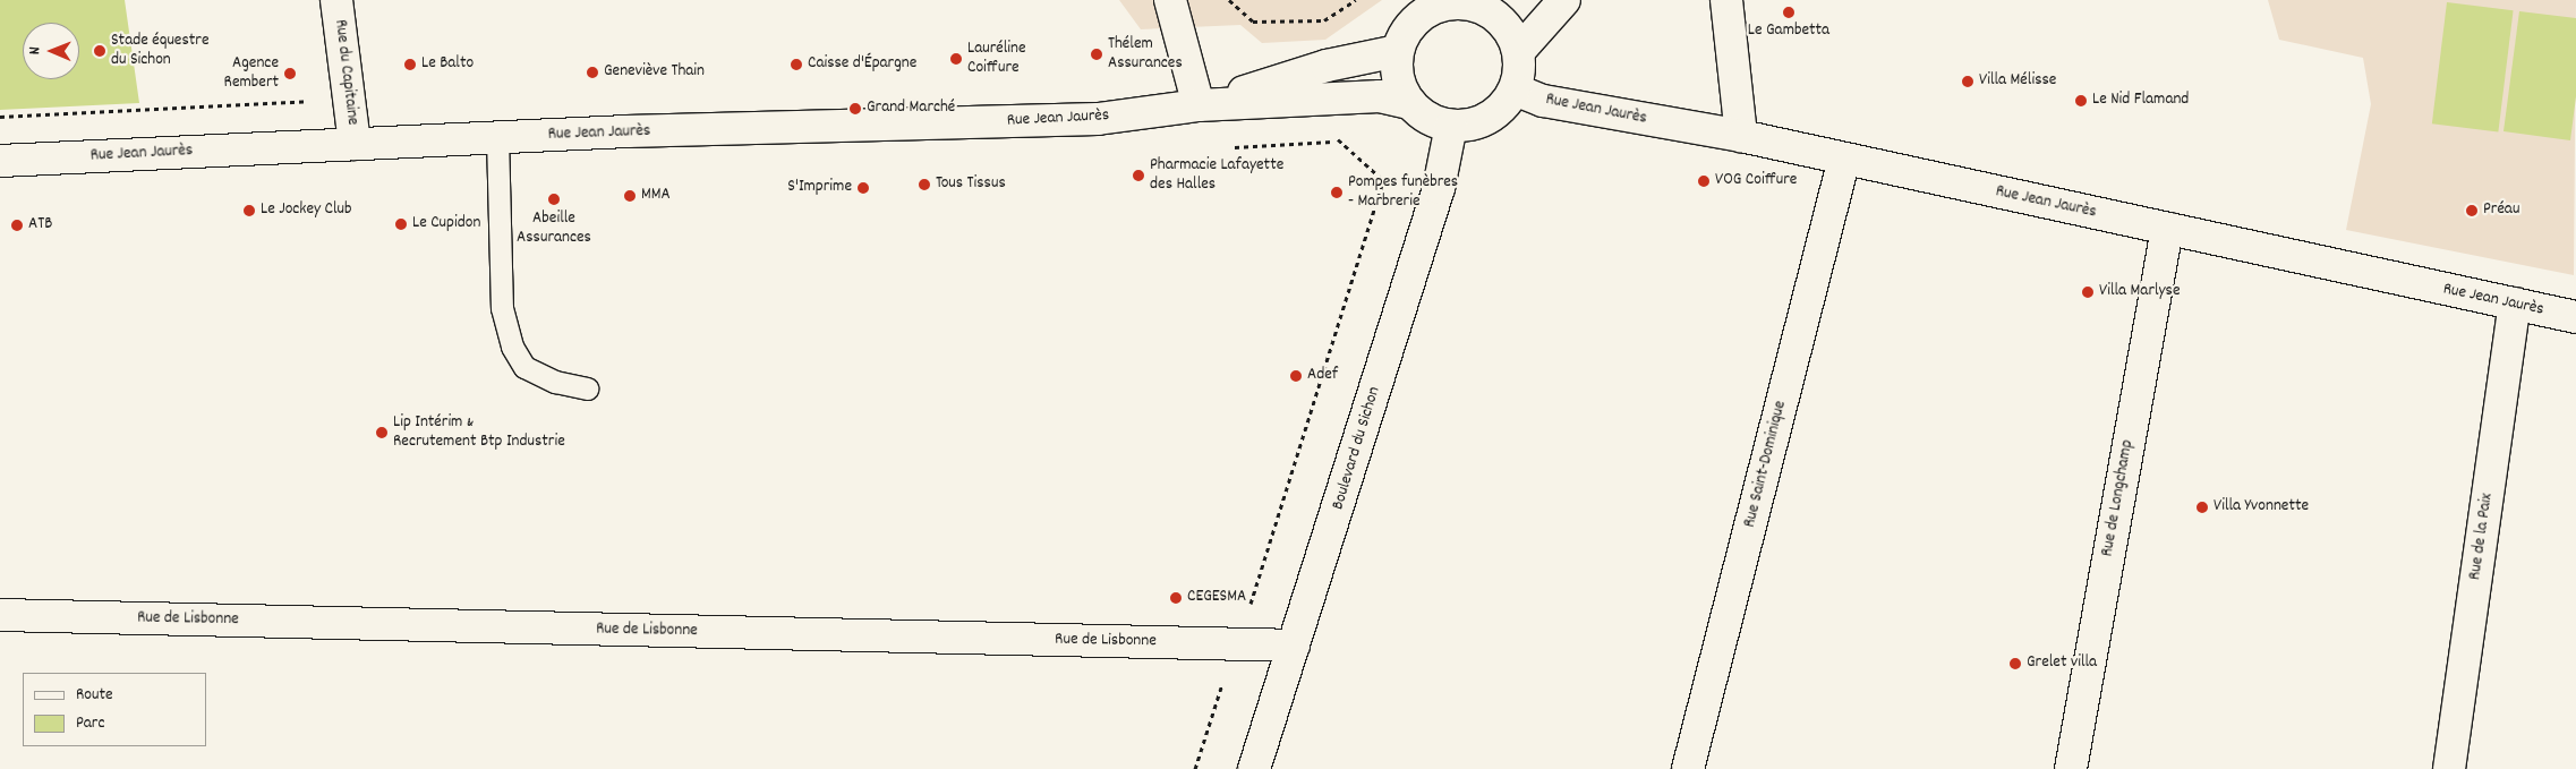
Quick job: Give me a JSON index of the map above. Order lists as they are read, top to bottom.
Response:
{
  "streets": {
    "street": [
      "Rue du Capitaine",
      "Rue Jean Jaurès",
      "Boulevard du Sichon",
      "Rue Saint-Dominique",
      "Rue de Longchamp",
      "Rue de la Paix",
      "Rue de Lisbonne"
    ]
  },
  "crossings": [
    ["Rue du Capitaine", "Rue Jean Jaurès"],
    ["Rue Jean Jaurès", "Boulevard du Sichon"],
    ["Rue Jean Jaurès", "Rue Saint-Dominique"],
    ["Rue Jean Jaurès", "Rue de Longchamp"],
    ["Rue Jean Jaurès", "Rue de la Paix"],
    ["Boulevard du Sichon", "Rue de Lisbonne"]
  ],
  "places": [
    "Le Gambetta",
    "Stade équestre du Sichon",
    "Thélem Assurances",
    "Lauréline Coiffure",
    "Le Balto",
    "Caisse d'Épargne",
    "Geneviève Thain",
    "Agence Rembert",
    "Villa Mélisse",
    "Le Nid Flamand",
    "Grand Marché",
    "Pharmacie Lafayette des Halles",
    "VOG Coiffure",
    "Tous Tissus",
    "S'Imprime",
    "Pompes funèbres - Marbrerie",
    "MMA",
    "Abeille Assurances",
    "Le Jockey Club",
    "Préau",
    "Le Cupidon",
    "ATB",
    "Villa Marlyse",
    "Adef",
    "Lip Intérim & Recrutement Btp Industrie",
    "Villa Yvonnette",
    "CEGESMA",
    "Grelet villa"
  ],
  "legend": ["Route", "Parc"],
  "north": "left"
}
